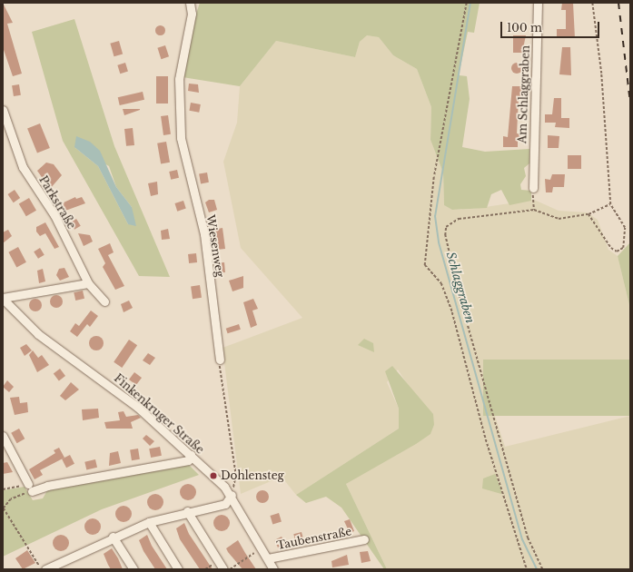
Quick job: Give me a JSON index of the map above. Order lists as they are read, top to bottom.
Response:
{
  "streets": {
    "street": [
      "Am Schlaggraben",
      "Parkstraße",
      "Wiesenweg",
      "Finkenkruger Straße",
      "Taubenstraße"
    ]
  },
  "crossings": [
    ["Finkenkruger Straße", "Taubenstraße"]
  ],
  "water": ["Schlaggraben"],
  "places": ["Dohlensteg"],
  "scale_bar": "100 m"
}
